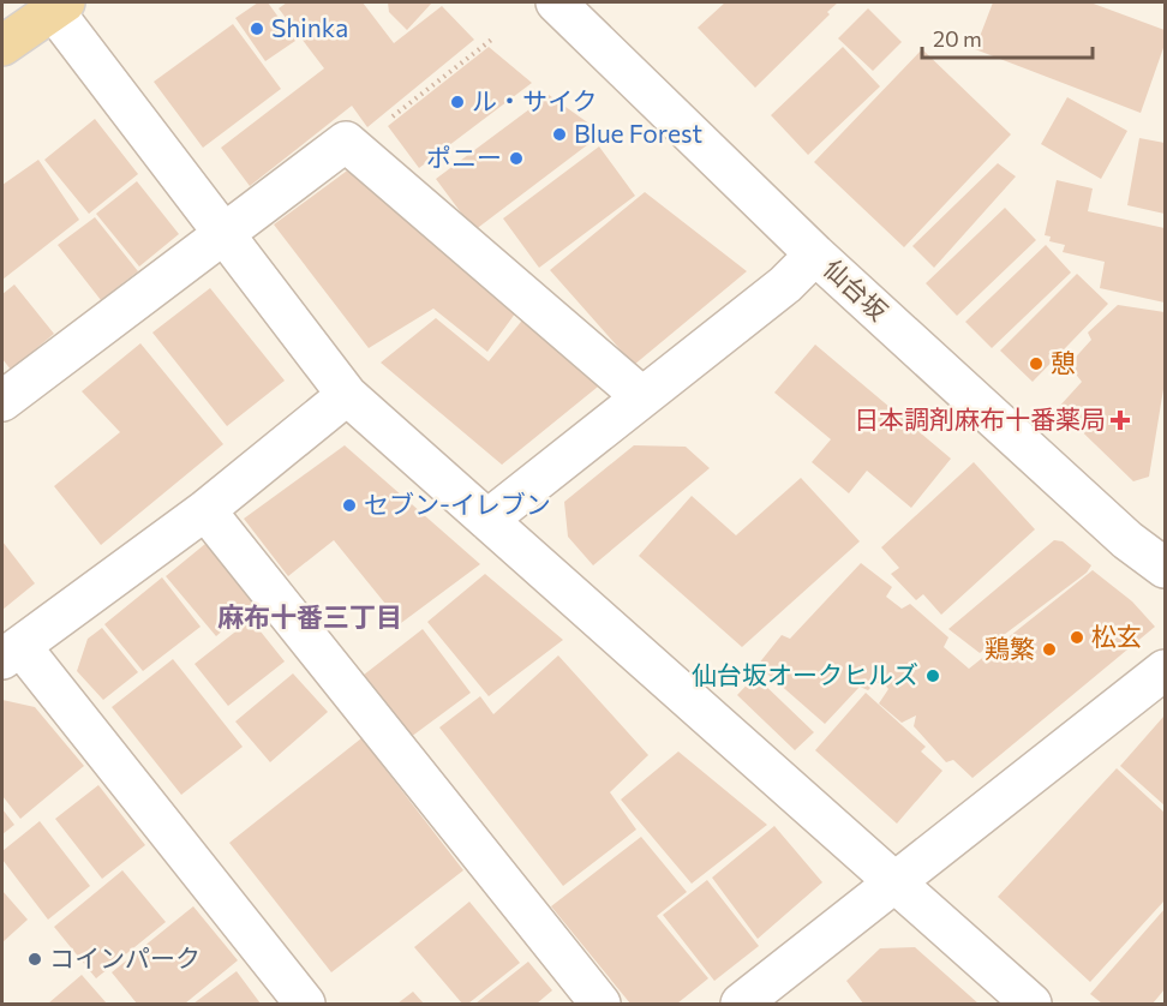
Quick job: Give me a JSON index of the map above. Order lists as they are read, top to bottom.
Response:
{
  "streets": {
    "street": ["仙台坂"]
  },
  "districts": ["麻布十番三丁目"],
  "places": {
    "other": [
      "Shinka",
      "ル・サイク",
      "Blue Forest",
      "ポニー",
      "憩",
      "セブン-イレブン",
      "松玄",
      "鶏繁",
      "仙台坂オークヒルズ",
      "コインパーク"
    ],
    "health": ["日本調剤麻布十番薬局"]
  },
  "scale_bar": "20 m"
}
